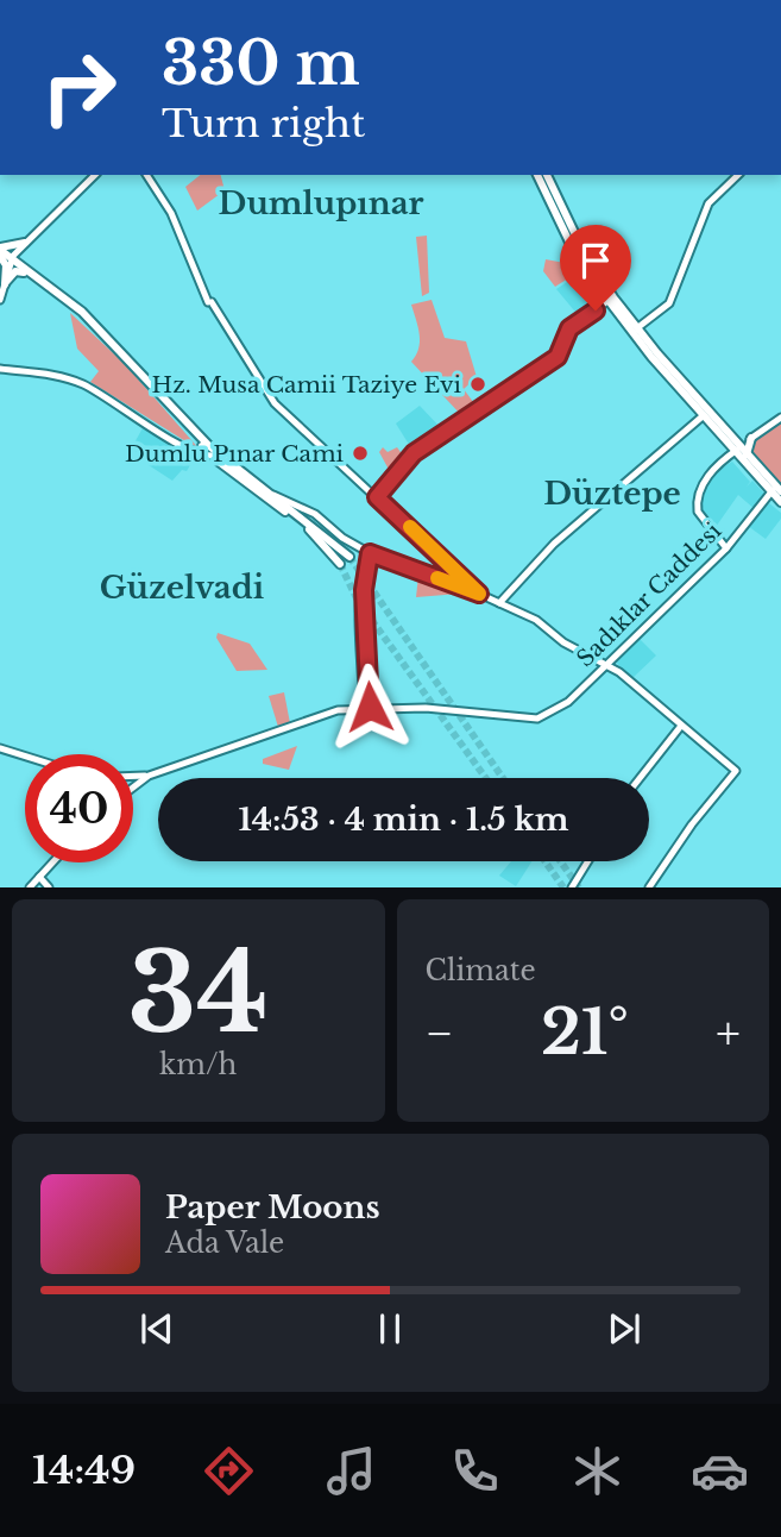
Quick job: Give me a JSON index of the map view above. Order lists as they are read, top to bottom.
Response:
{
  "streets": {
    "street": ["Sadıklar Caddesi"]
  },
  "districts": ["Dumlupınar", "Düztepe", "Güzelvadi"],
  "places": ["Hz. Musa Camii Taziye Evi", "Dumlu Pınar Cami"],
  "page": {
    "turn": ["330 m", "Turn right"],
    "limit": "40",
    "trip": "14:53 · 4 min · 1.5 km",
    "tile": [
      ["34", "km/h"],
      "Climate"
    ],
    "heat": ["−", "21°", "+"],
    "song": ["Paper Moons", "Ada Vale"],
    "tabs": "14:49"
  }
}
